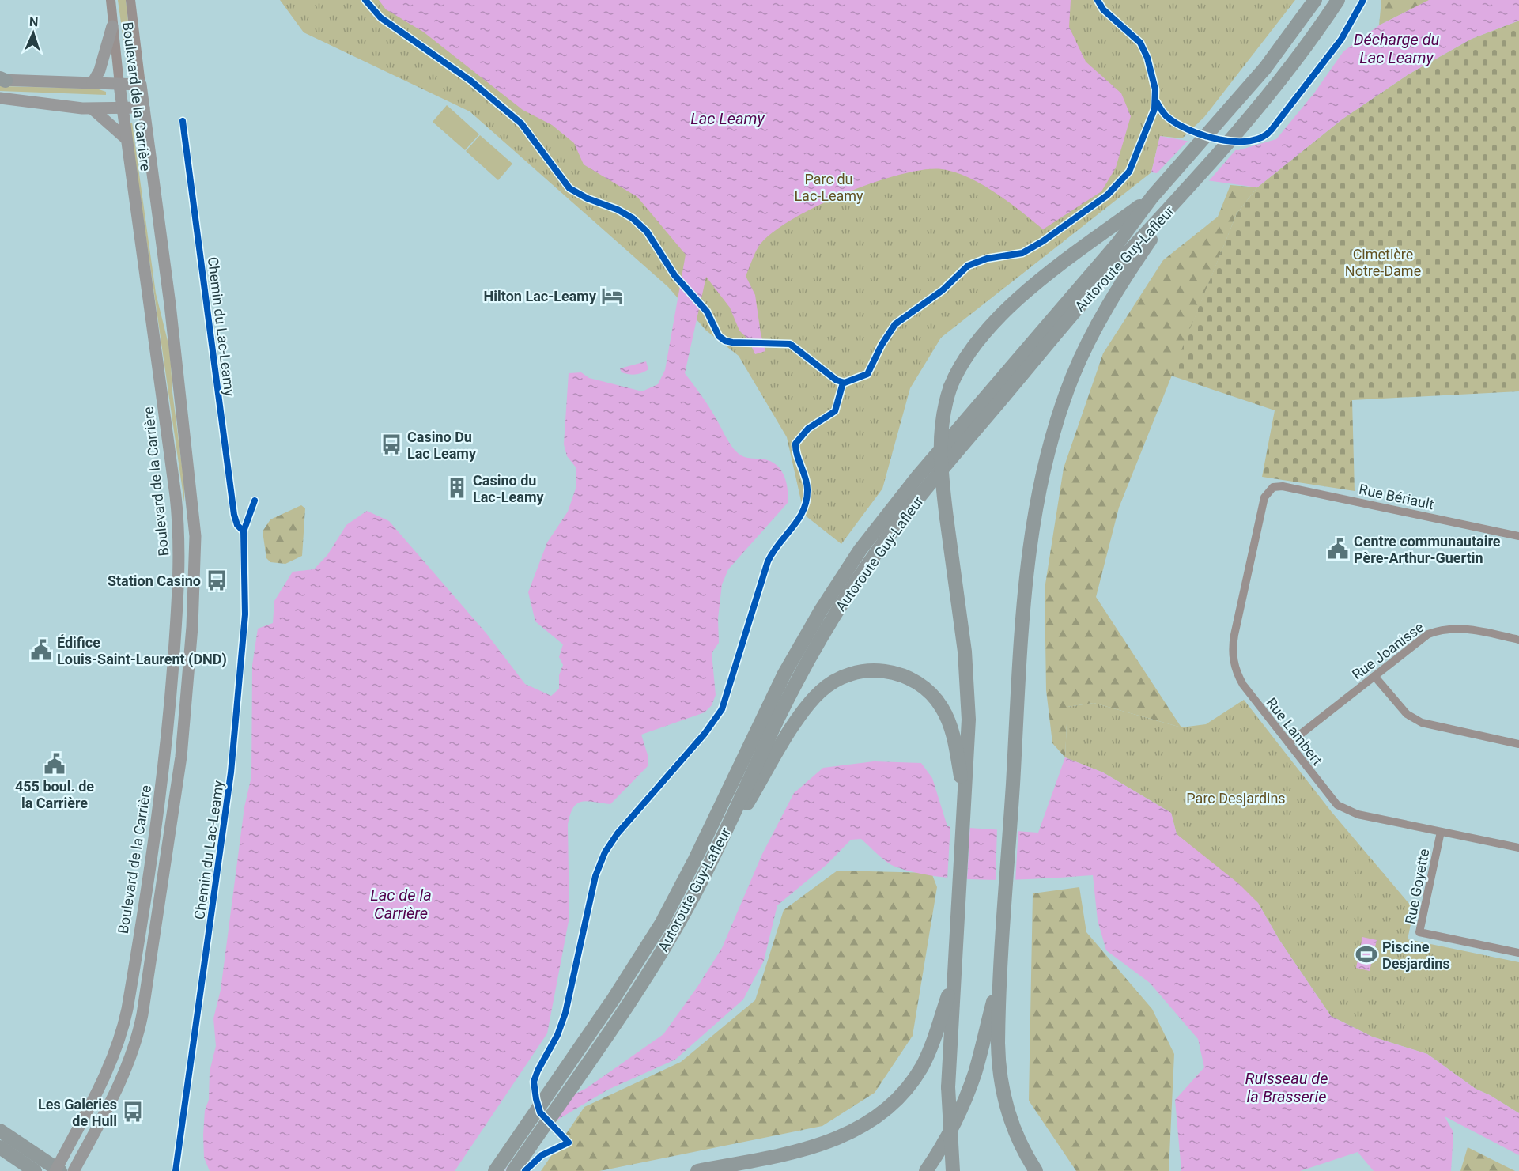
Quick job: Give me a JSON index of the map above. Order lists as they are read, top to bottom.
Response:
{
  "streets": {
    "highway": ["Autoroute Guy-Lafleur"],
    "main road": ["Boulevard de la Carrière"],
    "street": [
      "Rue Bériault",
      "Rue Joanisse",
      "Rue Lambert",
      "Rue Goyette"
    ],
    "cycle path": ["Chemin du Lac-Leamy"]
  },
  "crossings": [
    ["Rue Bériault", "Rue Lambert"],
    ["Rue Joanisse", "Rue Lambert"],
    ["Rue Lambert", "Rue Goyette"]
  ],
  "water": [
    "Décharge du Lac Leamy",
    "Lac Leamy",
    "Lac de la Carrière",
    "Ruisseau de la Brasserie"
  ],
  "parks": ["Parc du Lac-Leamy", "Cimetière Notre-Dame", "Parc Desjardins"],
  "places": {
    "hotel": ["Hilton Lac-Leamy"],
    "bus stop": ["Casino Du Lac Leamy", "Station Casino", "Les Galeries de Hull"],
    "building": ["Casino du Lac-Leamy"],
    "public building": ["Centre communautaire Père-Arthur-Guertin", "Édifice Louis-Saint-Laurent (DND)", "455 boul. de la Carrière"],
    "sports": ["Piscine Desjardins"]
  },
  "north": "top"
}
